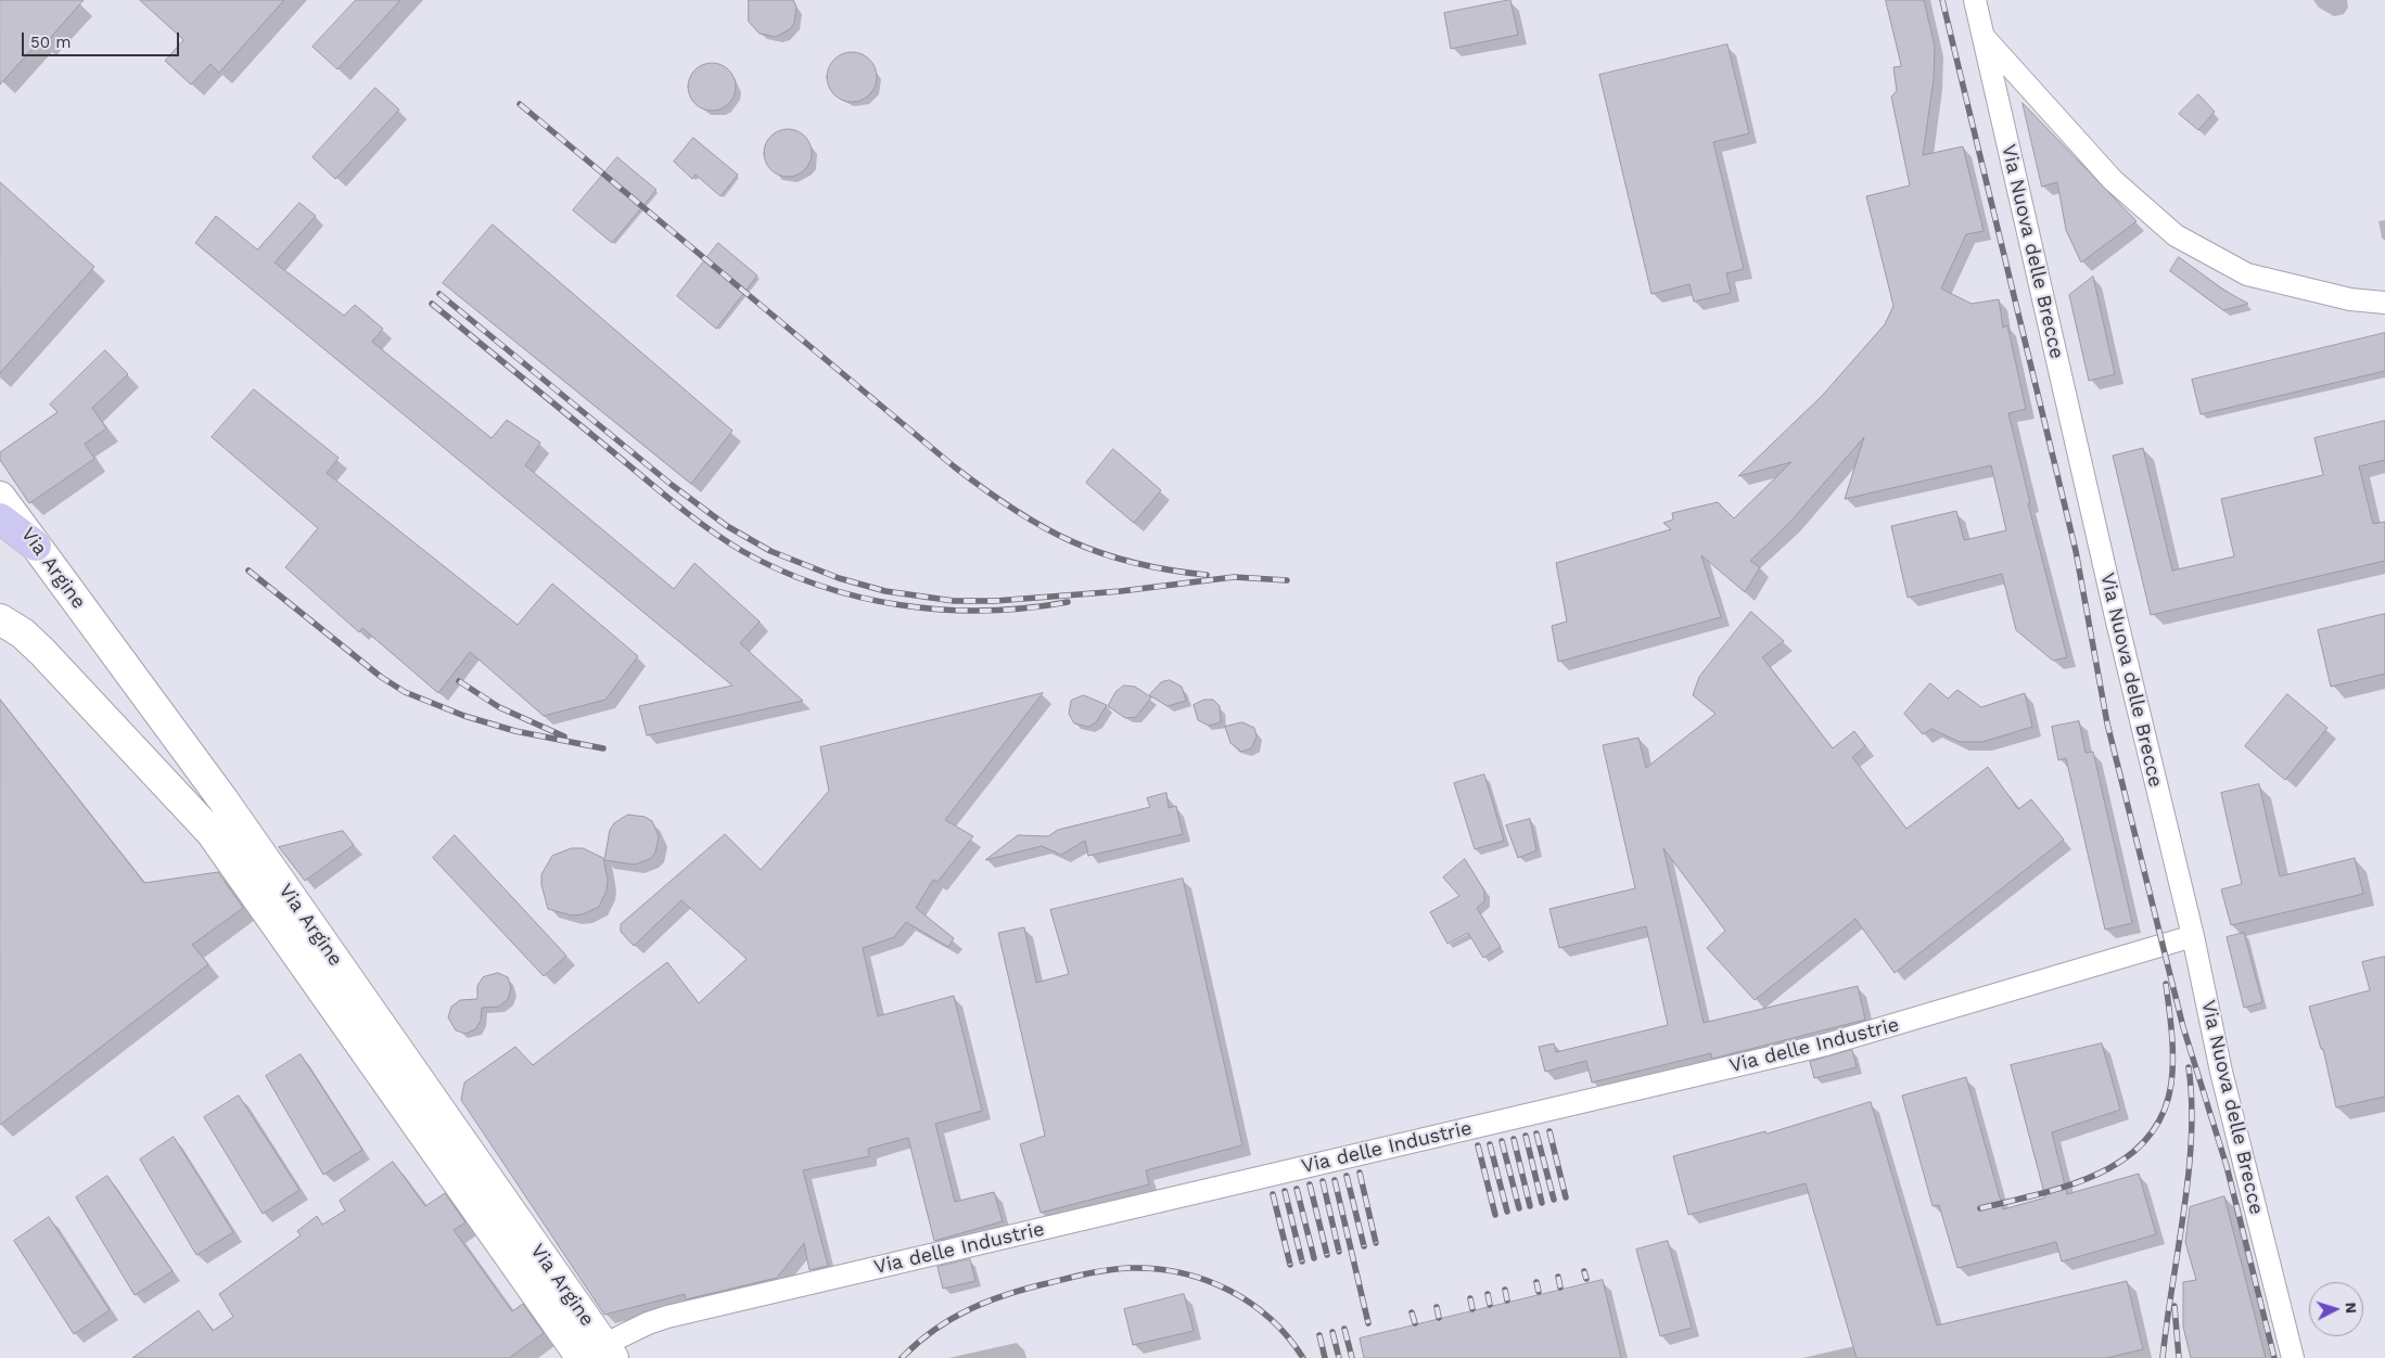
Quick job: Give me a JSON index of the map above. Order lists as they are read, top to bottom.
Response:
{
  "streets": {
    "street": ["Via Nuova delle Brecce", "Via Argine", "Via delle Industrie"]
  },
  "crossings": [
    ["Via Nuova delle Brecce", "Via delle Industrie"],
    ["Via Argine", "Via delle Industrie"]
  ],
  "scale_bar": "50 m",
  "north": "right"
}
